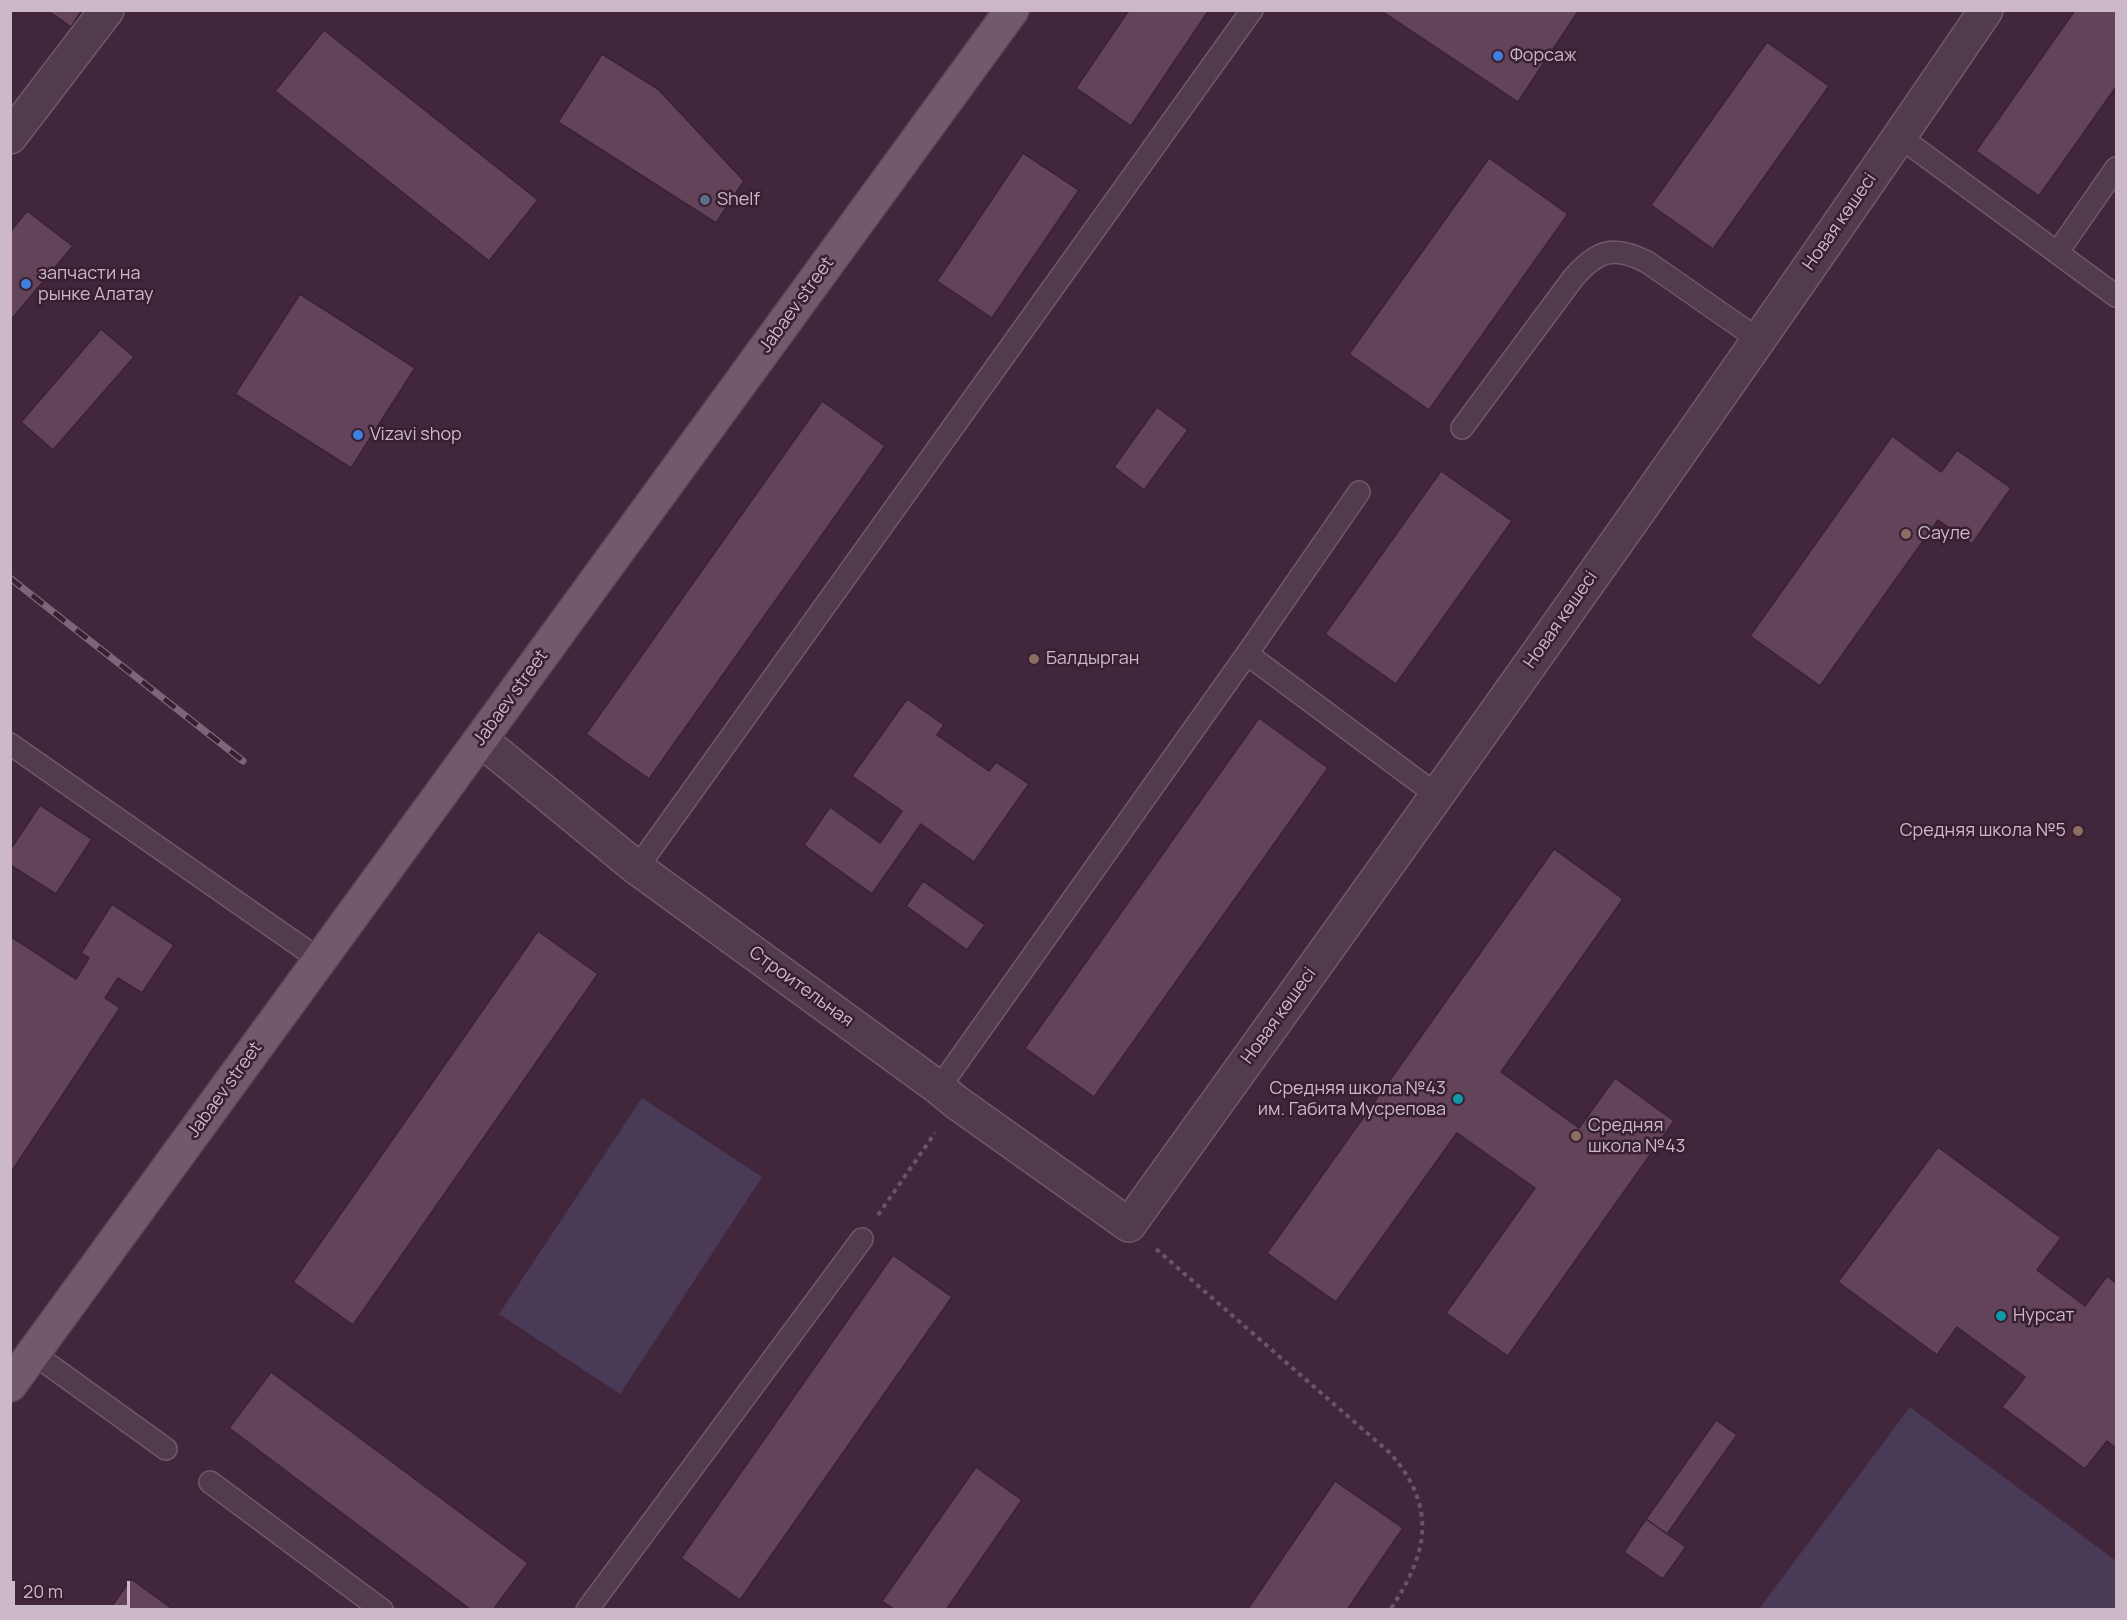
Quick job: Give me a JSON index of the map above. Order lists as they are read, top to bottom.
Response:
{
  "streets": {
    "main road": ["Jabaev street"],
    "street": ["Новая көшесі", "Строительная"]
  },
  "crossings": [
    ["Новая көшесі", "Строительная"],
    ["Jabaev street", "Строительная"]
  ],
  "places": [
    "Форсаж",
    "Shelf",
    "запчасти на рынке Алатау",
    "Vizavi shop",
    "Сауле",
    "Балдырган",
    "Средняя школа №5",
    "Средняя школа №43 им. Габита Мусрепова",
    "Средняя школа №43",
    "Нурсат"
  ],
  "scale_bar": "20 m"
}
